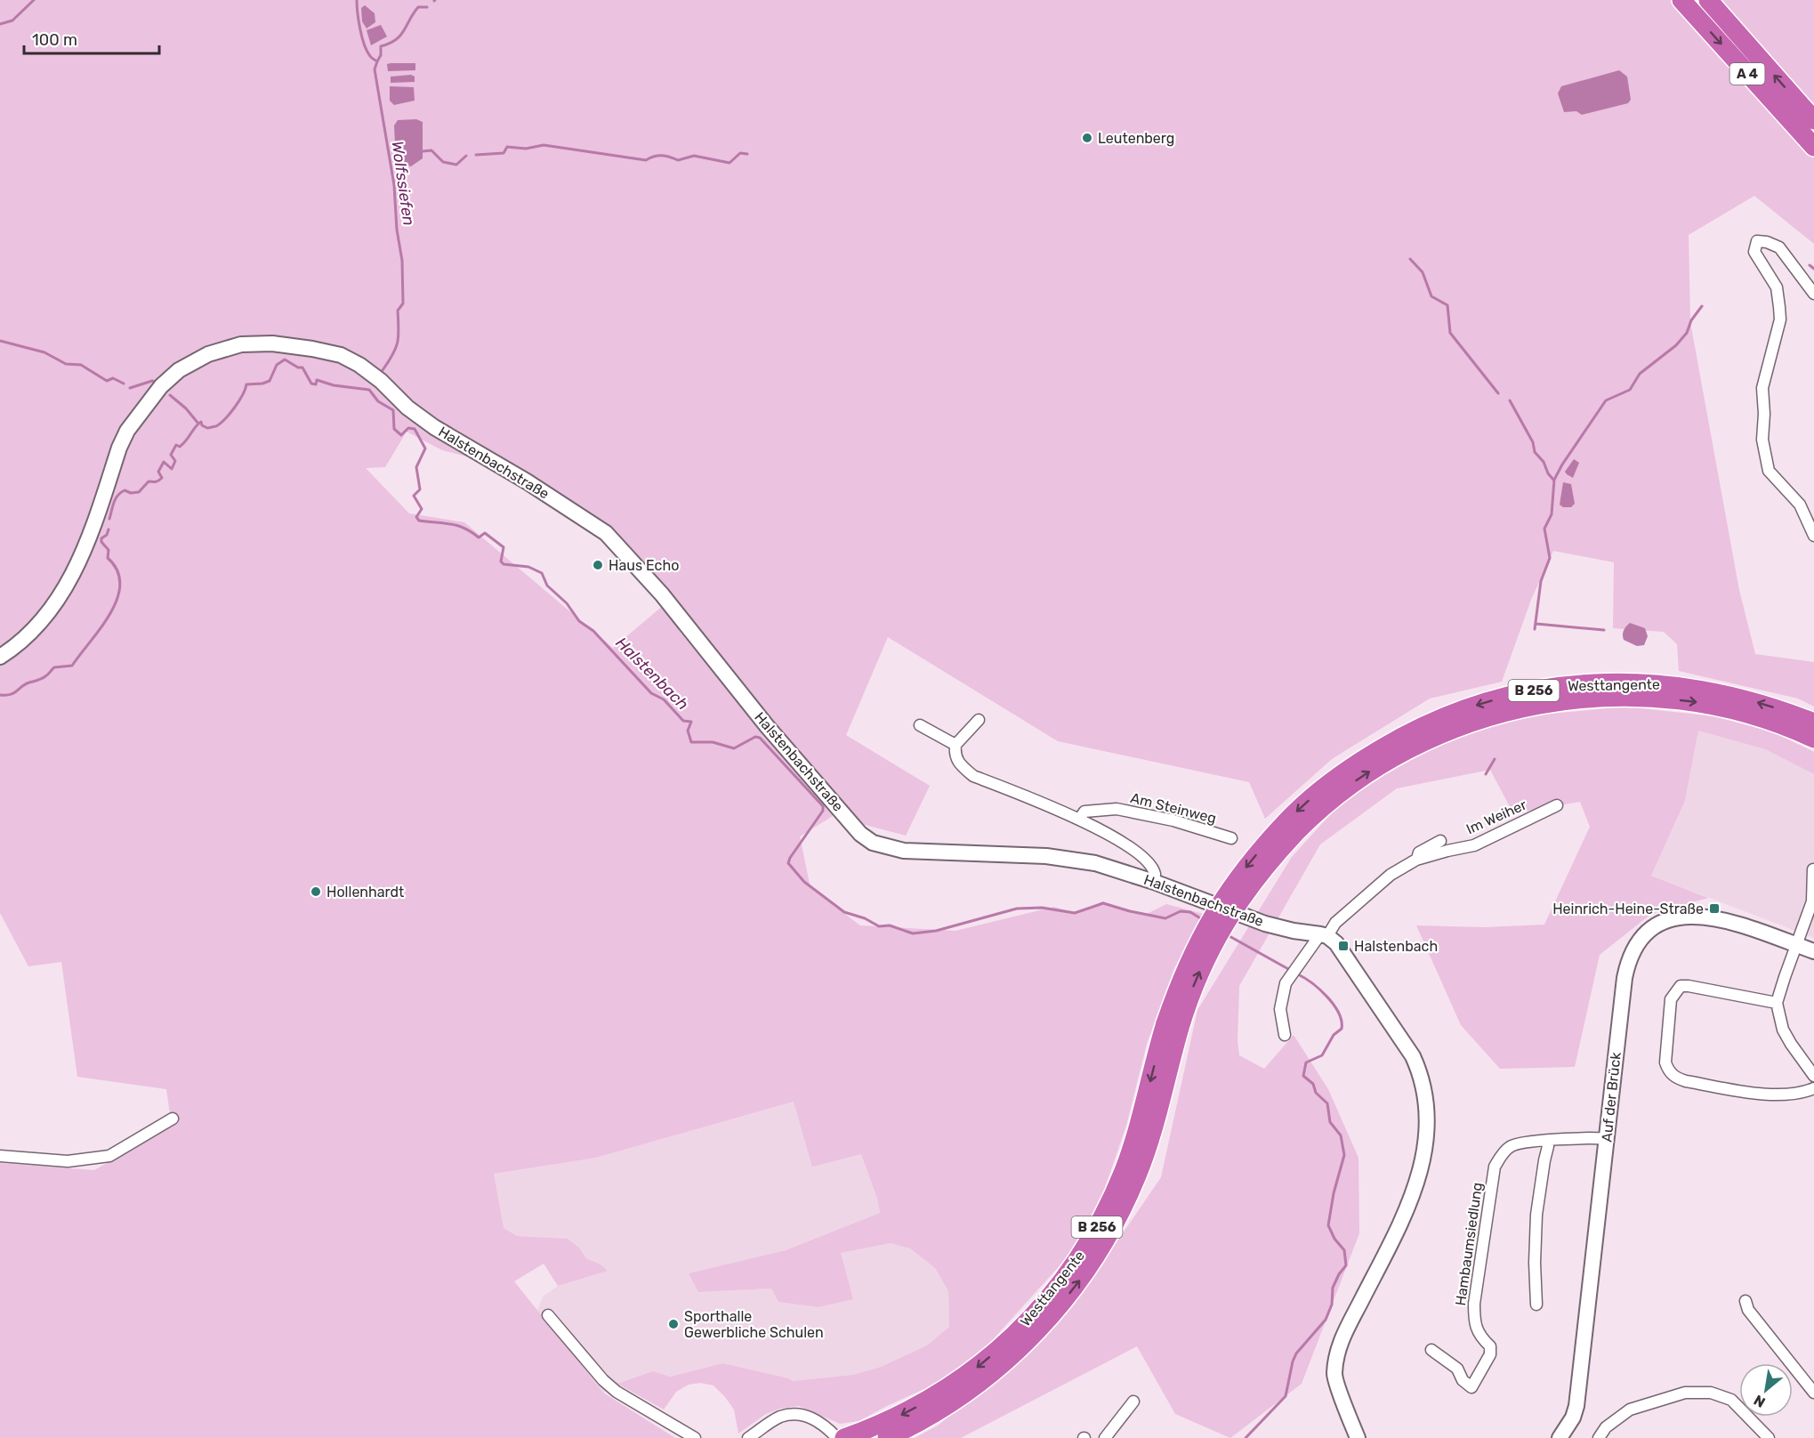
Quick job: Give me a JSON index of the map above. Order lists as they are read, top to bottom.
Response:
{
  "streets": {
    "highway": ["A 4", "Westtangente", "B 256"],
    "street": [
      "Halstenbachstraße",
      "Am Steinweg",
      "Im Weiher",
      "Auf der Brück",
      "Hambaumsiedlung"
    ]
  },
  "crossings": [
    ["Halstenbachstraße", "Im Weiher"],
    ["Westtangente", "B 256"],
    ["Auf der Brück", "Hambaumsiedlung"]
  ],
  "water": ["Wolfssiefen", "Halstenbach"],
  "places": {
    "other": [
      "Leutenberg",
      "Haus Echo",
      "Hollenhardt",
      "Sporthalle Gewerbliche Schulen"
    ],
    "transit": ["Heinrich-Heine-Straße", "Halstenbach"]
  },
  "scale_bar": "100 m",
  "north": "bottom left"
}
